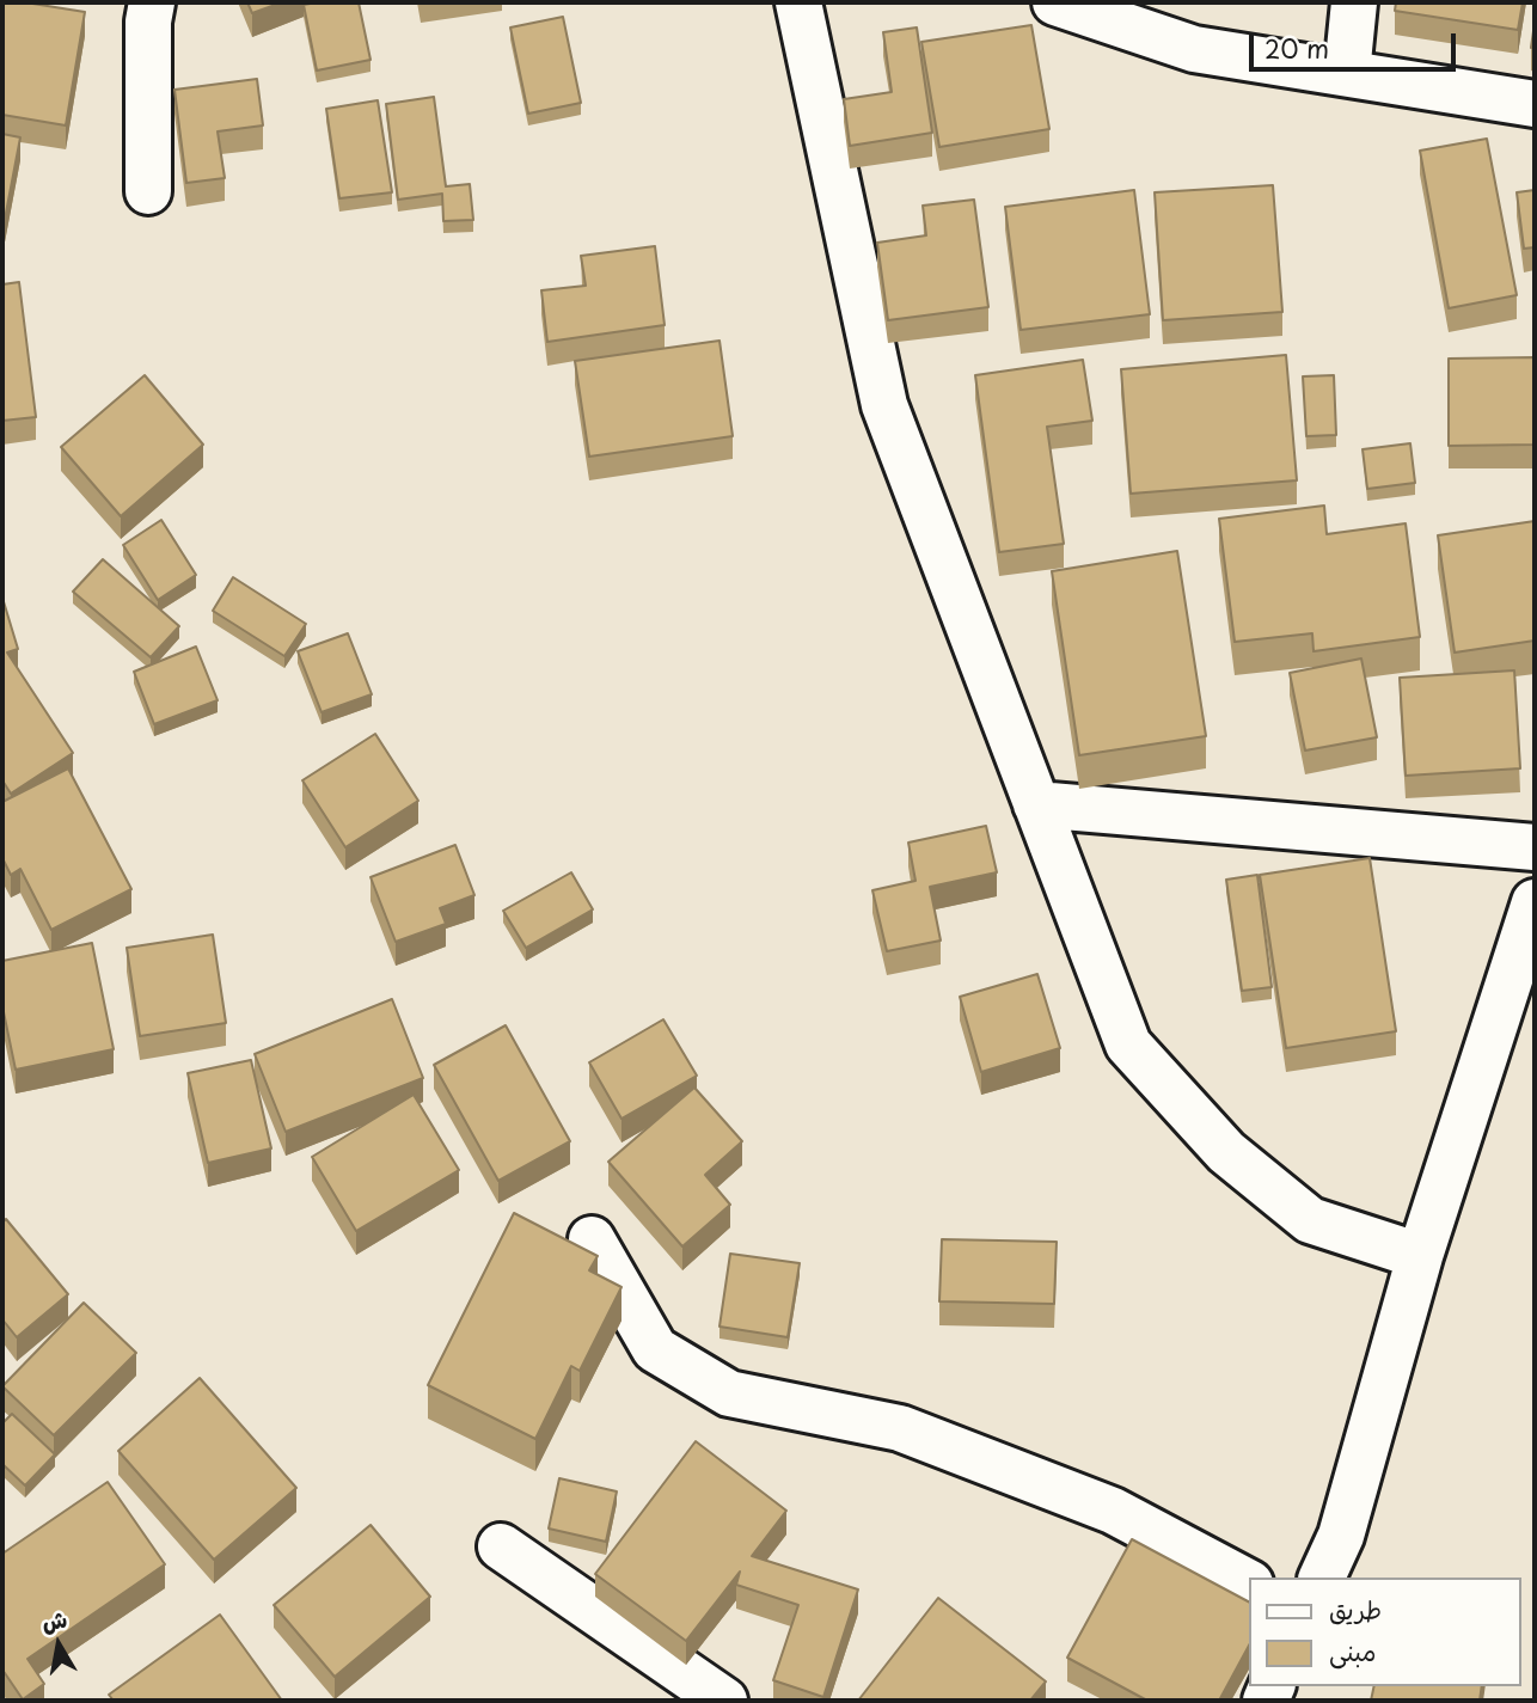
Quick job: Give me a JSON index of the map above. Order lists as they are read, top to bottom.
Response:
{
  "legend": ["طريق", "مبنى"],
  "scale_bar": "20 m",
  "north": "top"
}
